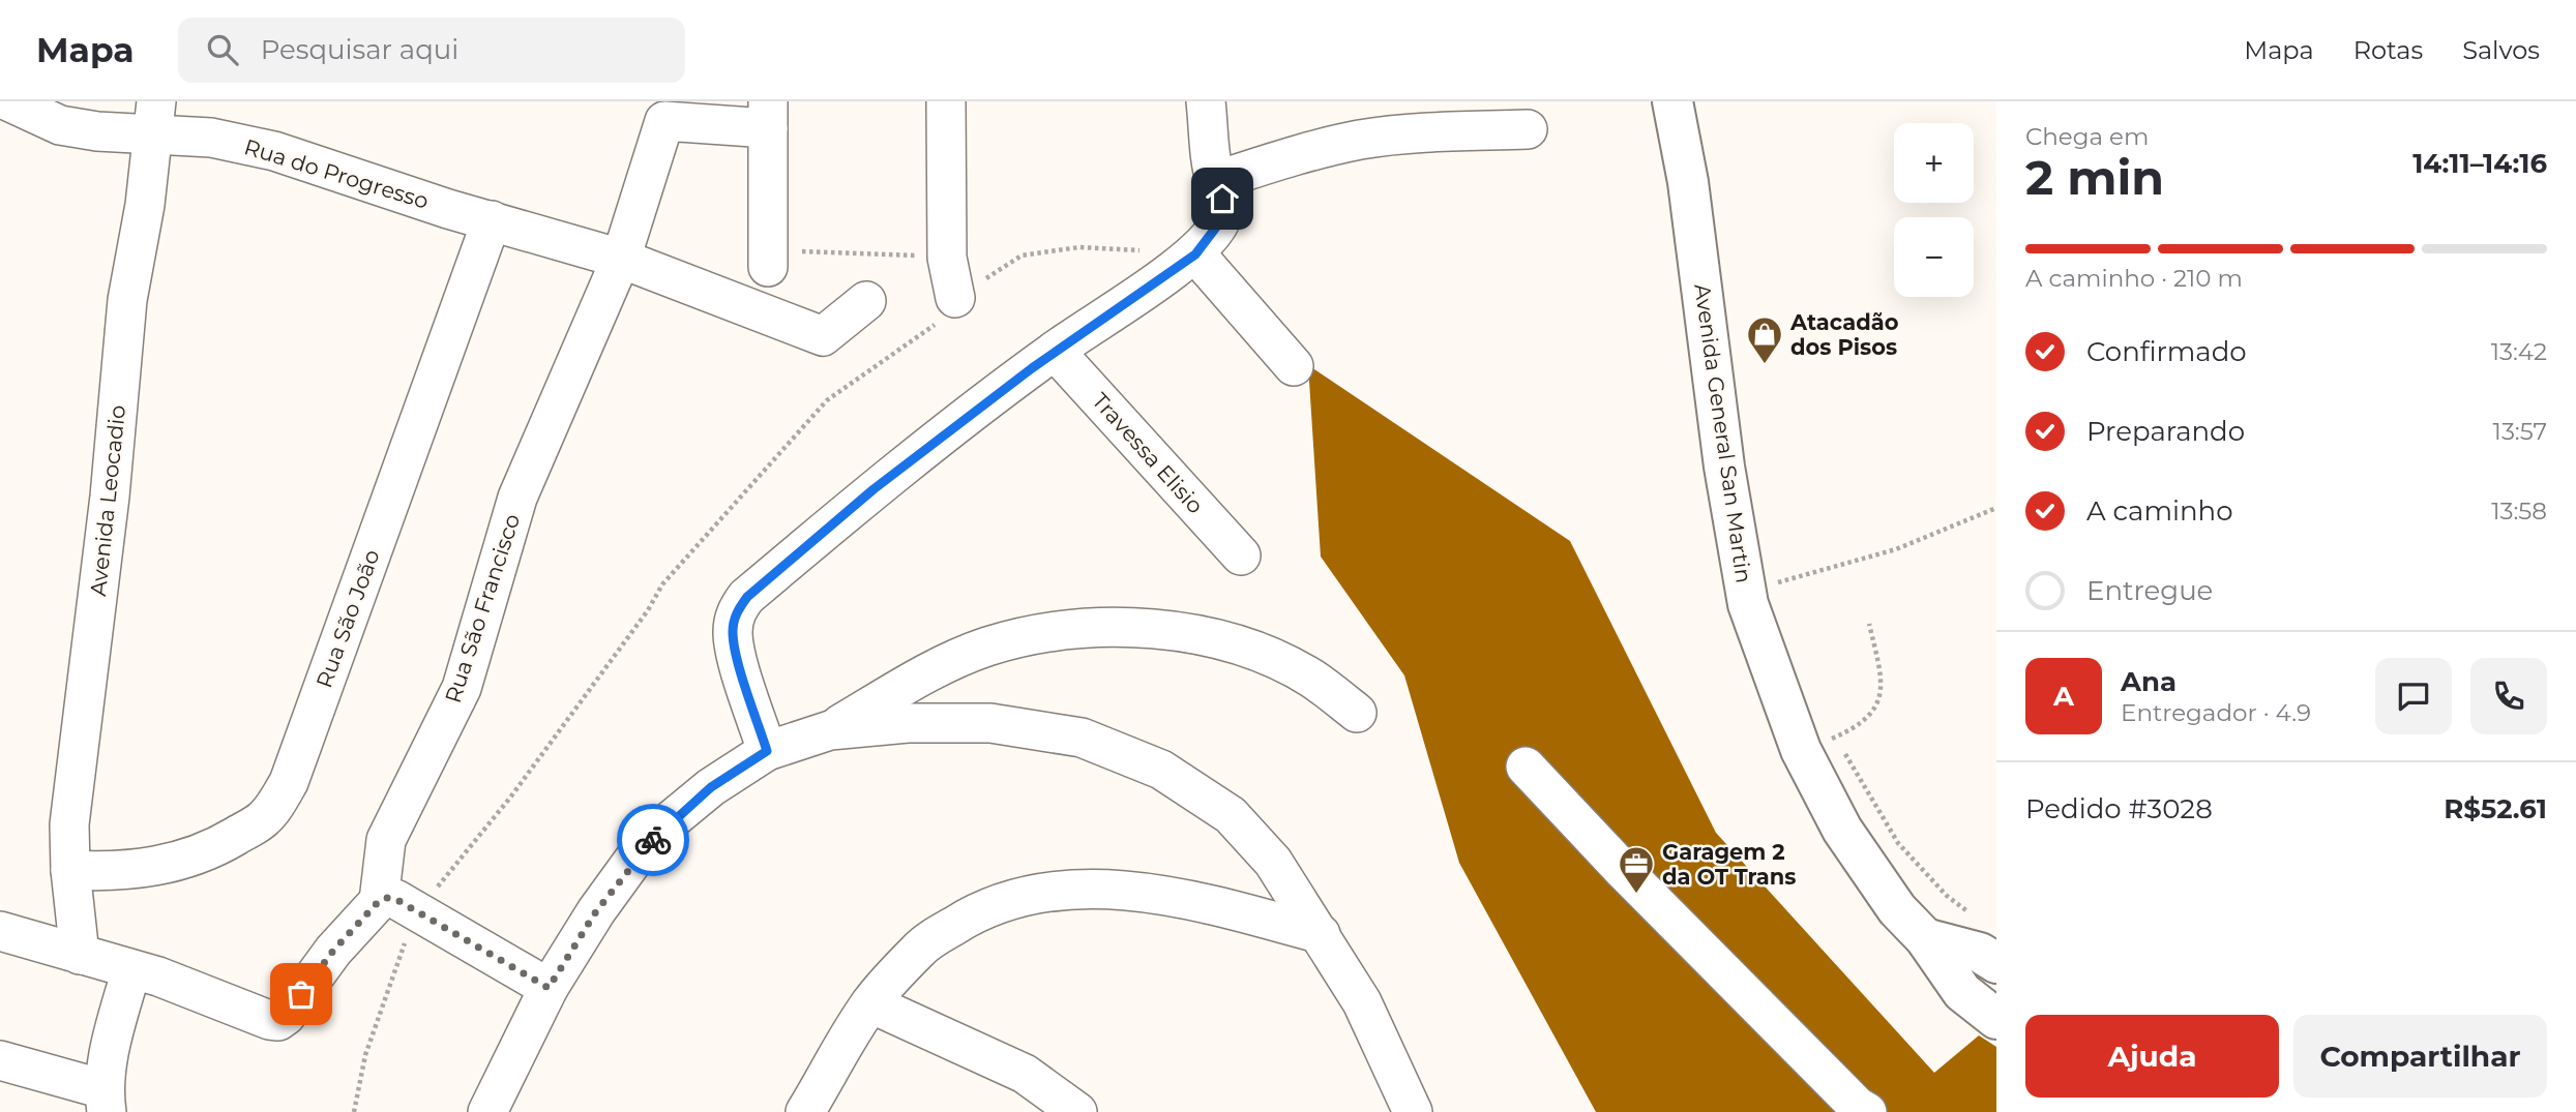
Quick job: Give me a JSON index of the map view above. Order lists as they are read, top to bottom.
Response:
{
  "streets": {
    "main road": ["Avenida General San Martin"],
    "street": [
      "Rua do Progresso",
      "Travessa Elisio",
      "Avenida Leocadio",
      "Rua São Francisco",
      "Rua São João"
    ]
  },
  "crossings": [
    ["Rua do Progresso", "Avenida Leocadio"],
    ["Rua do Progresso", "Rua São Francisco"],
    ["Rua do Progresso", "Rua São João"],
    ["Avenida Leocadio", "Rua São João"]
  ],
  "places": {
    "shop": ["Atacadão dos Pisos"],
    "office": ["Garagem 2 da OT Trans"]
  },
  "page": {
    "header": "Mapa",
    "search": "Pesquisar aqui",
    "nav": ["Mapa", "Rotas", "Salvos"],
    "heading": ["2 min", "Chega em", "14:11–14:16"],
    "panel": [
      "Ana",
      "Entregador · 4.9",
      "Pedido #3028",
      "R$52.61"
    ],
    "map_buttons": ["+", "−"],
    "bar": "A caminho · 210 m",
    "list": [
      ["Confirmado", "13:42"],
      ["Preparando", "13:57"],
      ["A caminho", "13:58"],
      "Entregue"
    ],
    "round": "A",
    "buttons": ["Ajuda", "Compartilhar"]
  }
}
